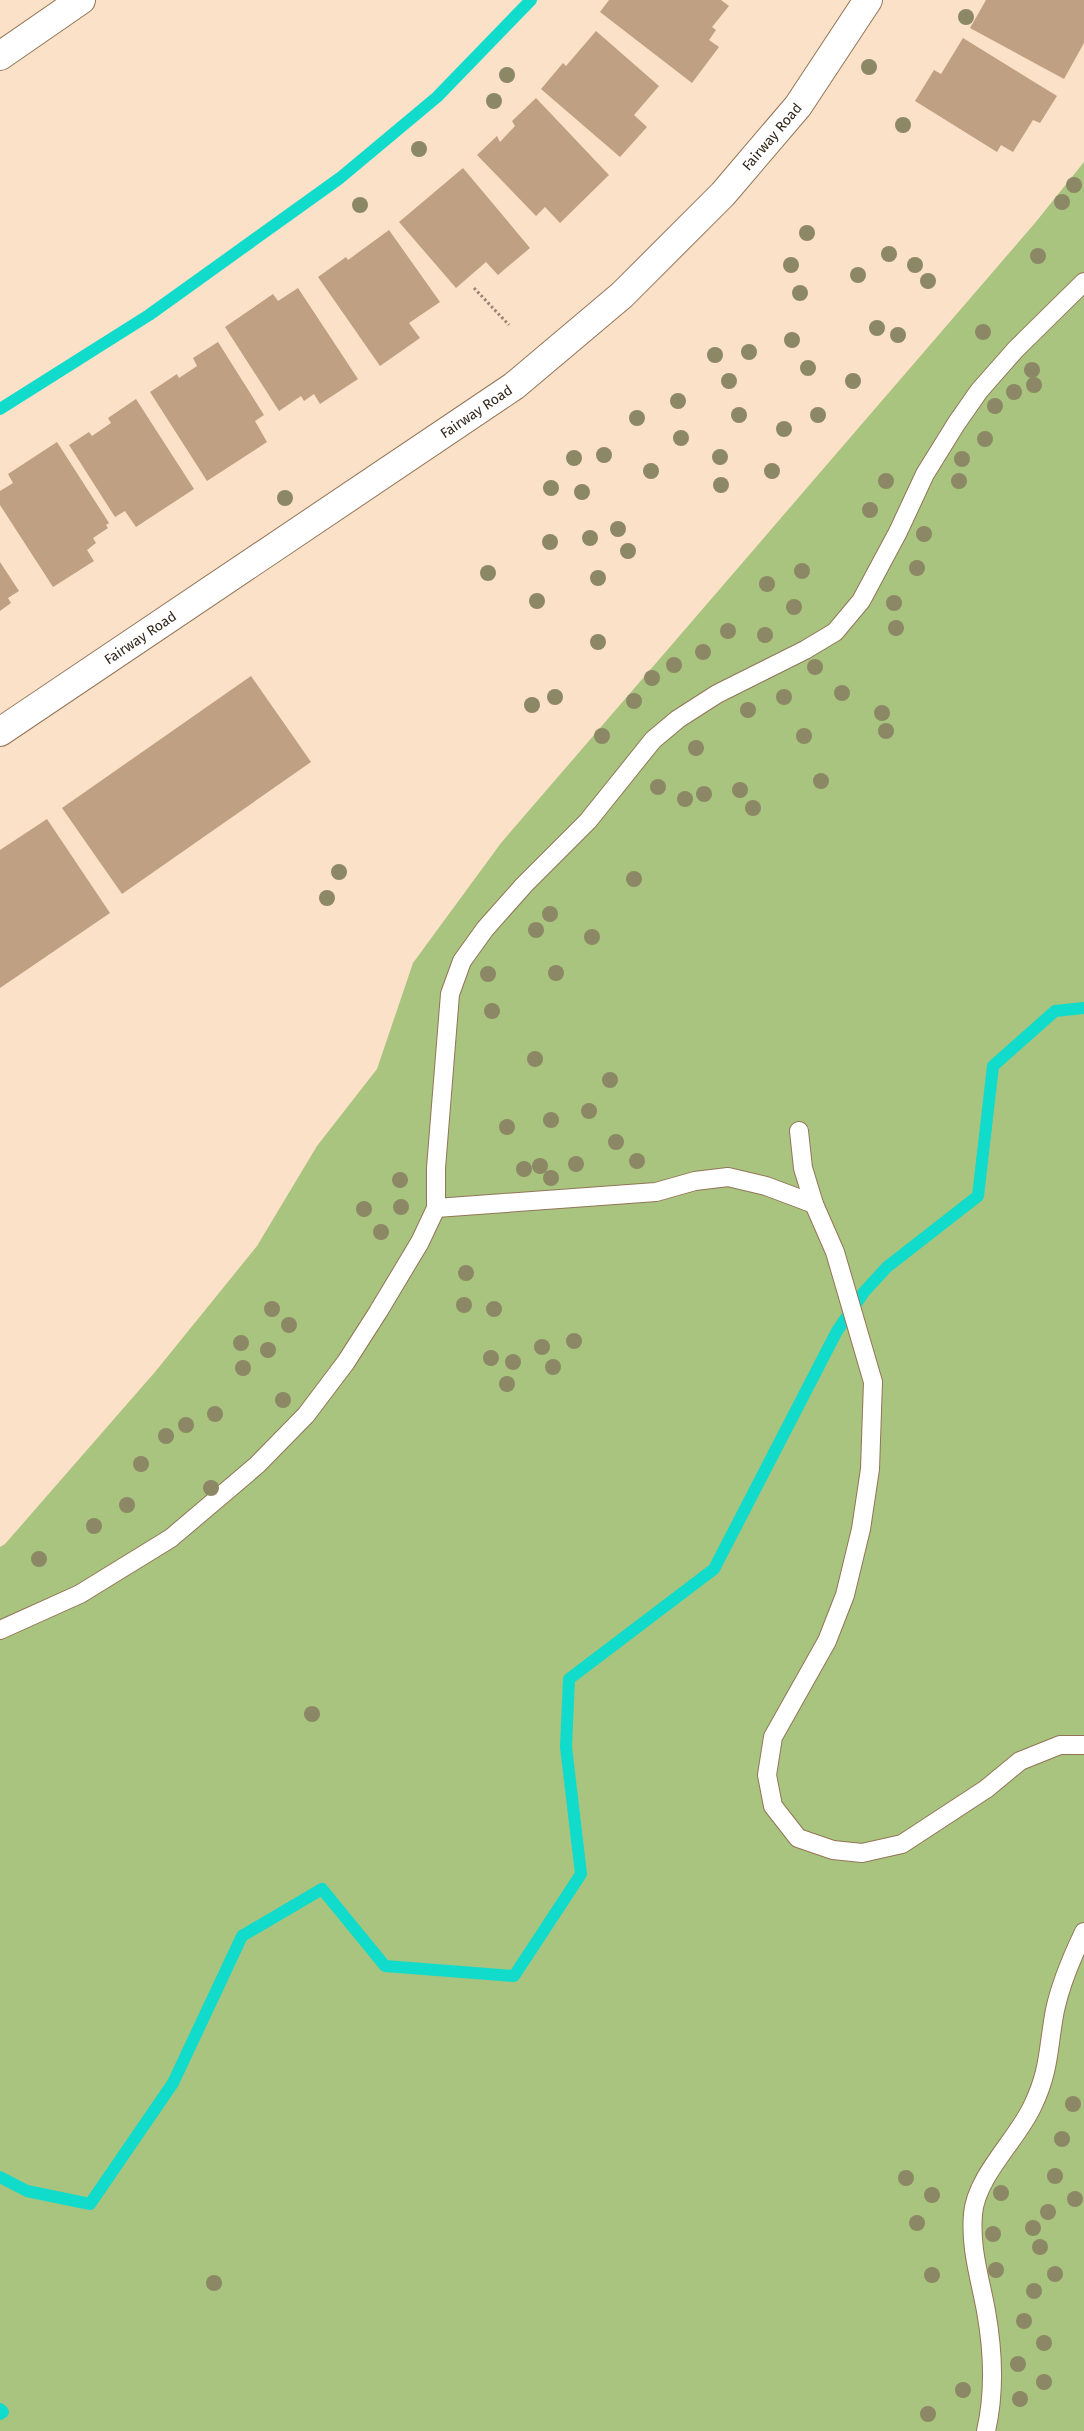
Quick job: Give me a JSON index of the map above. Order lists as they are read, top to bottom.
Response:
{
  "streets": {
    "street": ["Fairway Road"]
  }
}
